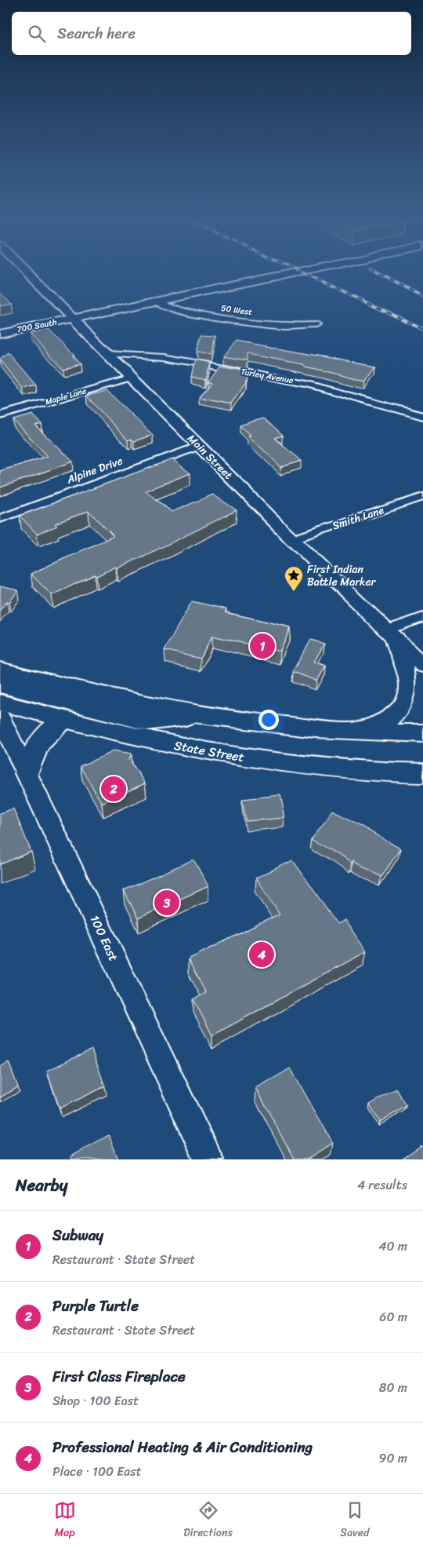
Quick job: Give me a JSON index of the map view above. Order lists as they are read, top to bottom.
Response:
{
  "streets": {
    "main road": [
      "700 South",
      "Main Street",
      "State Street",
      "100 East"
    ],
    "street": [
      "50 West",
      "Turley Avenue",
      "Maple Lane",
      "Alpine Drive",
      "Smith Lane"
    ]
  },
  "crossings": [
    ["50 West", "700 South"],
    ["700 South", "Main Street"],
    ["Turley Avenue", "Main Street"],
    ["Maple Lane", "Main Street"],
    ["Main Street", "Alpine Drive"],
    ["Main Street", "Smith Lane"]
  ],
  "places": {
    "place": ["First Indian Battle Marker"]
  },
  "page": {
    "search": "Search here",
    "pins": [
      "1",
      "2",
      "3",
      "4"
    ],
    "heading": ["Nearby", "4 results"],
    "list": [
      {
        "mark": "1",
        "name": "Subway",
        "note": "Restaurant · State Street",
        "value": "40 m"
      },
      {
        "mark": "2",
        "name": "Purple Turtle",
        "note": "Restaurant · State Street",
        "value": "60 m"
      },
      {
        "mark": "3",
        "name": "First Class Fireplace",
        "note": "Shop · 100 East",
        "value": "80 m"
      },
      {
        "mark": "4",
        "name": "Professional Heating & Air Conditioning",
        "note": "Place · 100 East",
        "value": "90 m"
      }
    ],
    "nav": ["Map", "Directions", "Saved"]
  }
}
